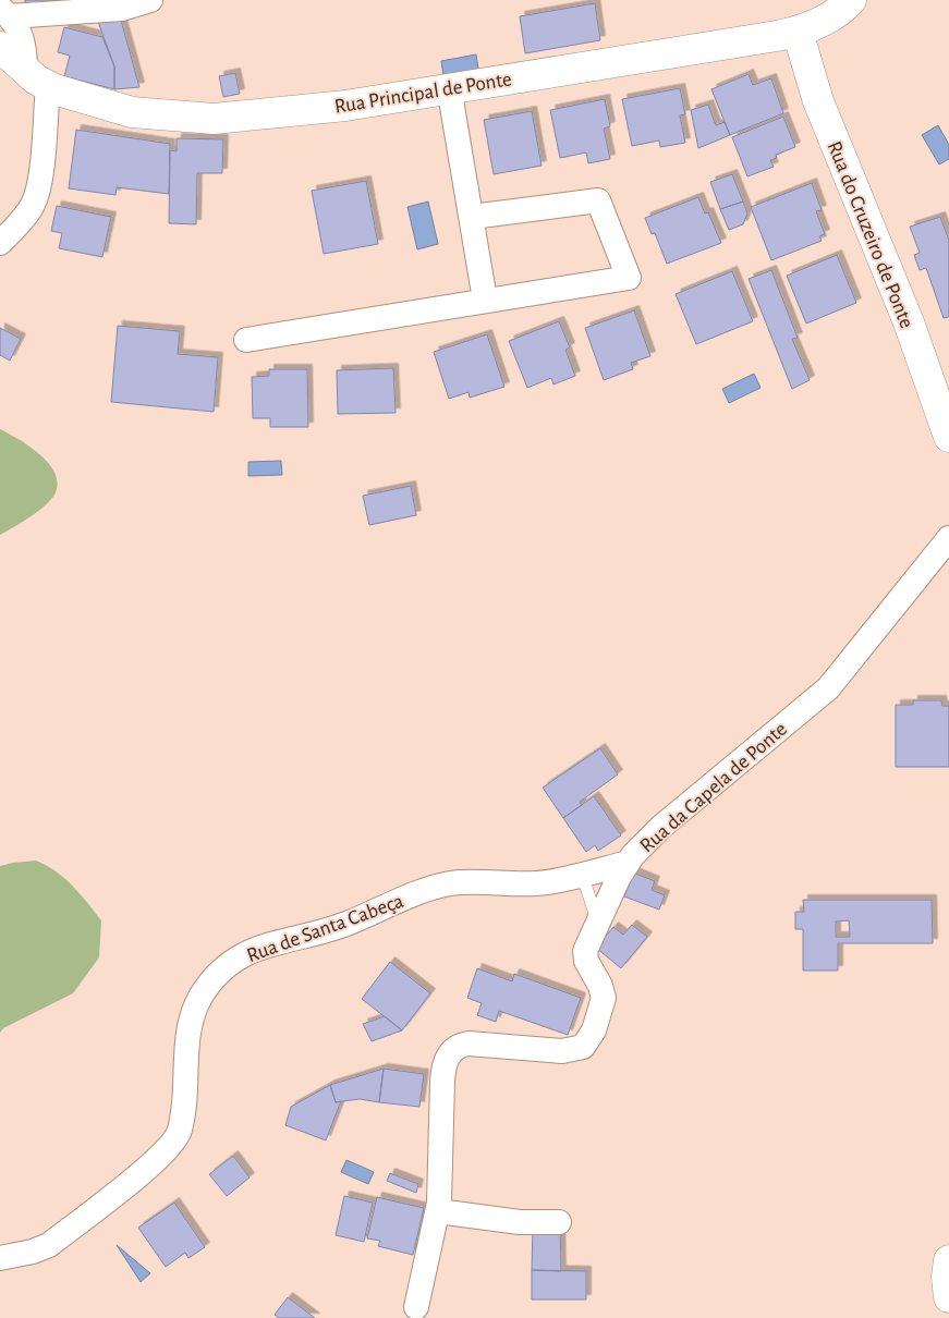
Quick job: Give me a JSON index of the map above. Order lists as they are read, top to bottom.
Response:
{
  "streets": {
    "street": [
      "Rua Principal de Ponte",
      "Rua do Cruzeiro de Ponte",
      "Rua da Capela de Ponte",
      "Rua de Santa Cabeça"
    ]
  },
  "crossings": [
    ["Rua Principal de Ponte", "Rua do Cruzeiro de Ponte"],
    ["Rua da Capela de Ponte", "Rua de Santa Cabeça"]
  ]
}
